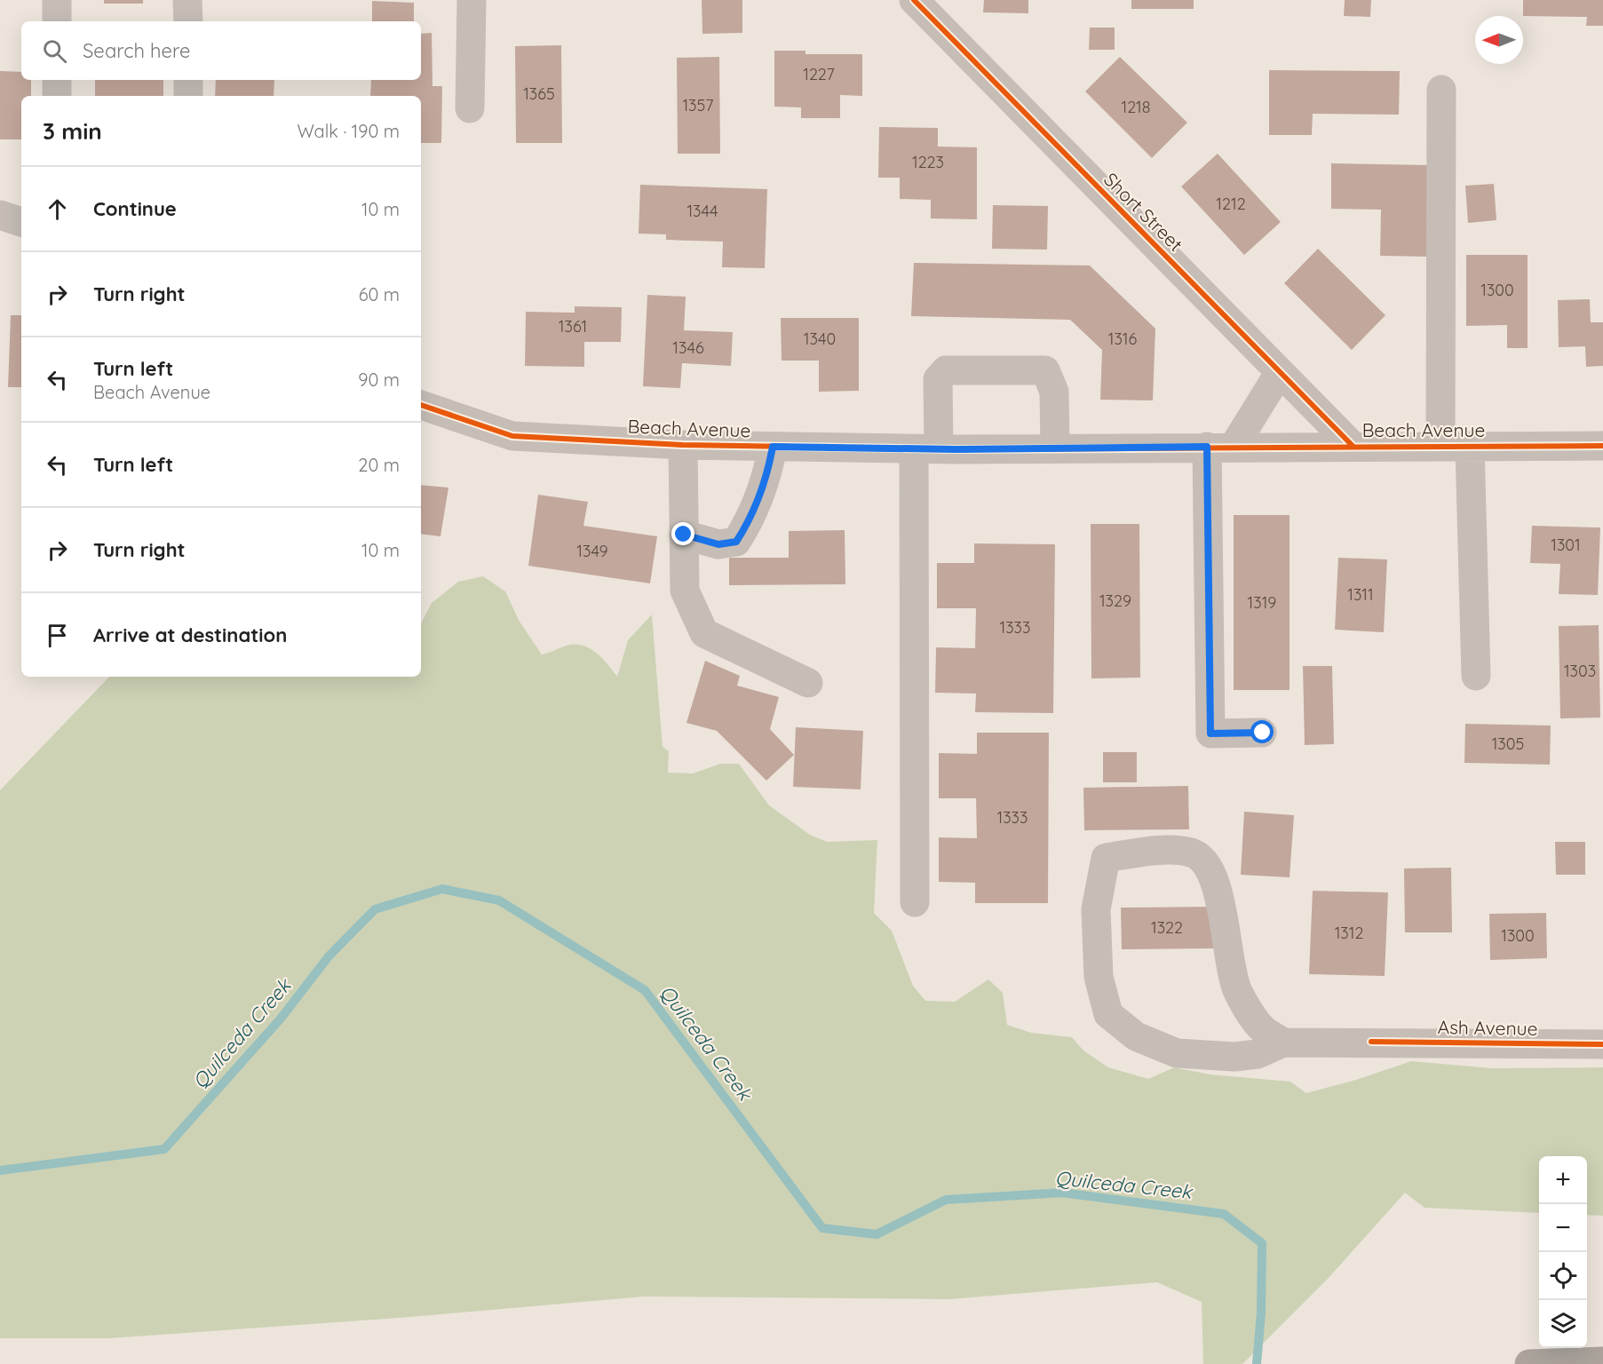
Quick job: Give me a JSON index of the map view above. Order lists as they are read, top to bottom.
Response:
{
  "streets": {
    "street": ["Short Street", "Beach Avenue", "Ash Avenue"]
  },
  "crossings": [
    ["Short Street", "Beach Avenue"]
  ],
  "water": ["Quilceda Creek"],
  "house_numbers": [
    "1227",
    "1365",
    "1357",
    "1218",
    "1223",
    "1212",
    "1344",
    "1300",
    "1361",
    "1340",
    "1316",
    "1346",
    "1301",
    "1349",
    "1311",
    "1329",
    "1319",
    "1333",
    "1303",
    "1305",
    "1333",
    "1322",
    "1312",
    "1300"
  ],
  "north": "left",
  "page": {
    "search": "Search here",
    "heading": ["3 min", "Walk · 190 m"],
    "list": [
      ["Continue", "10 m"],
      ["Turn right", "60 m"],
      ["Turn left", "Beach Avenue", "90 m"],
      ["Turn left", "20 m"],
      ["Turn right", "10 m"],
      "Arrive at destination"
    ],
    "map_buttons": ["+", "−"]
  }
}
